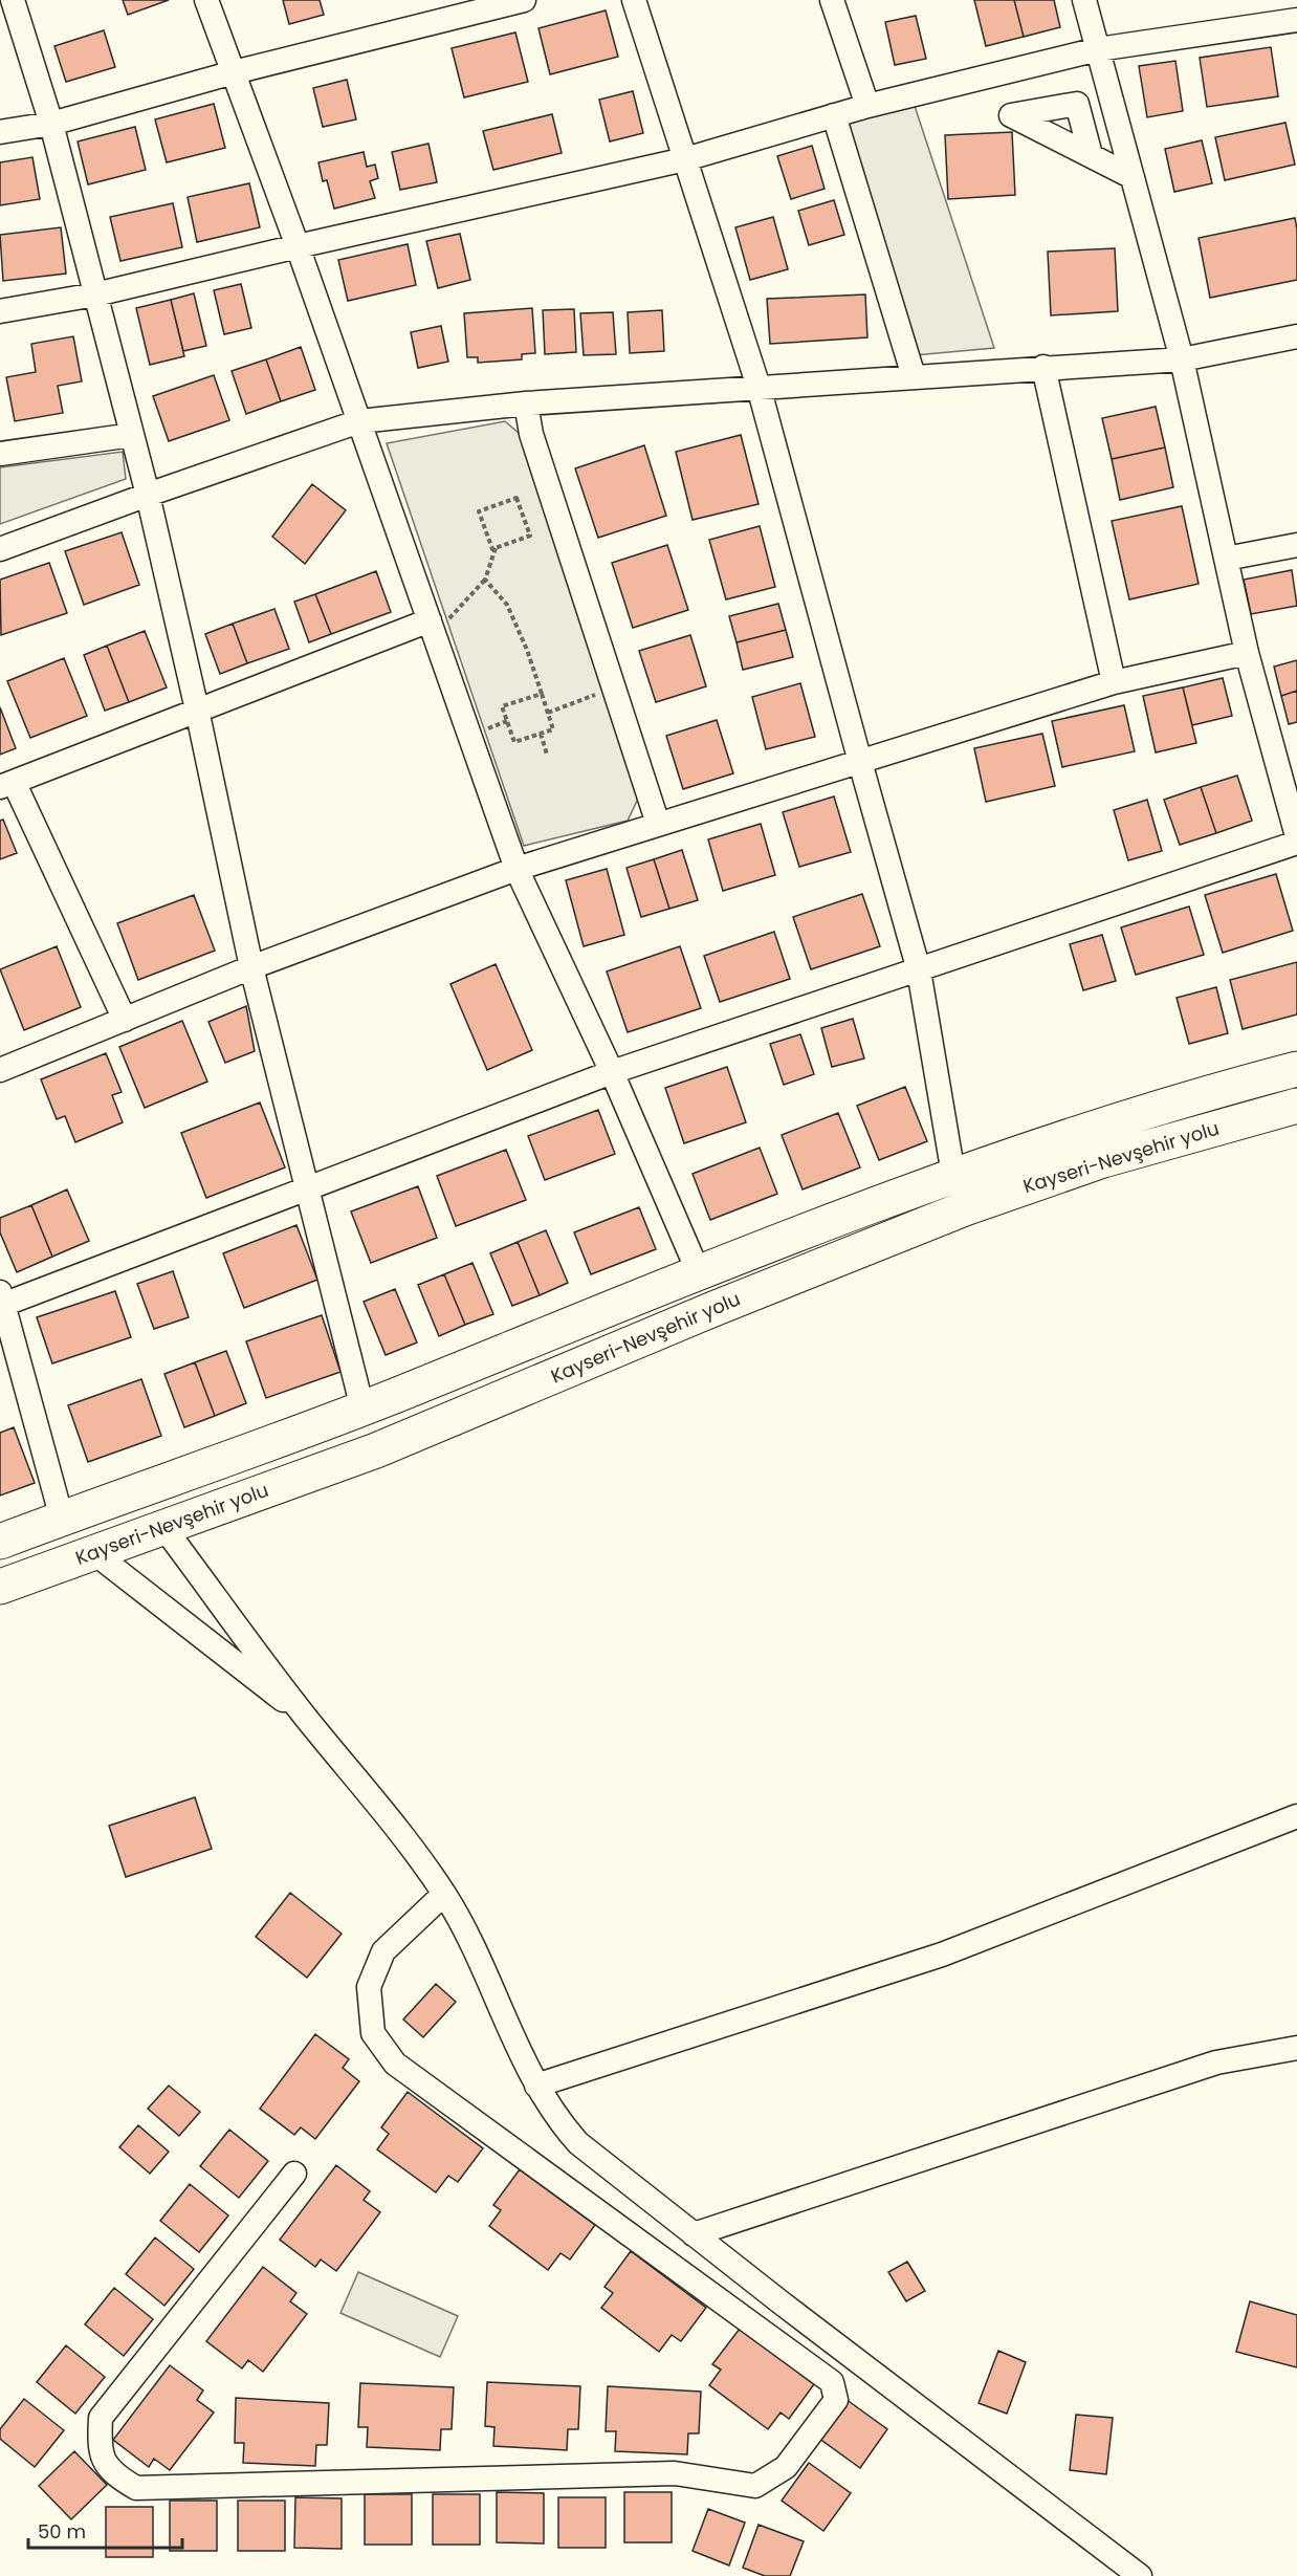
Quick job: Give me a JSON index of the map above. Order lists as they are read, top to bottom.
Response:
{
  "streets": {
    "highway": ["Kayseri-Nevşehir yolu"]
  },
  "scale_bar": "50 m"
}
